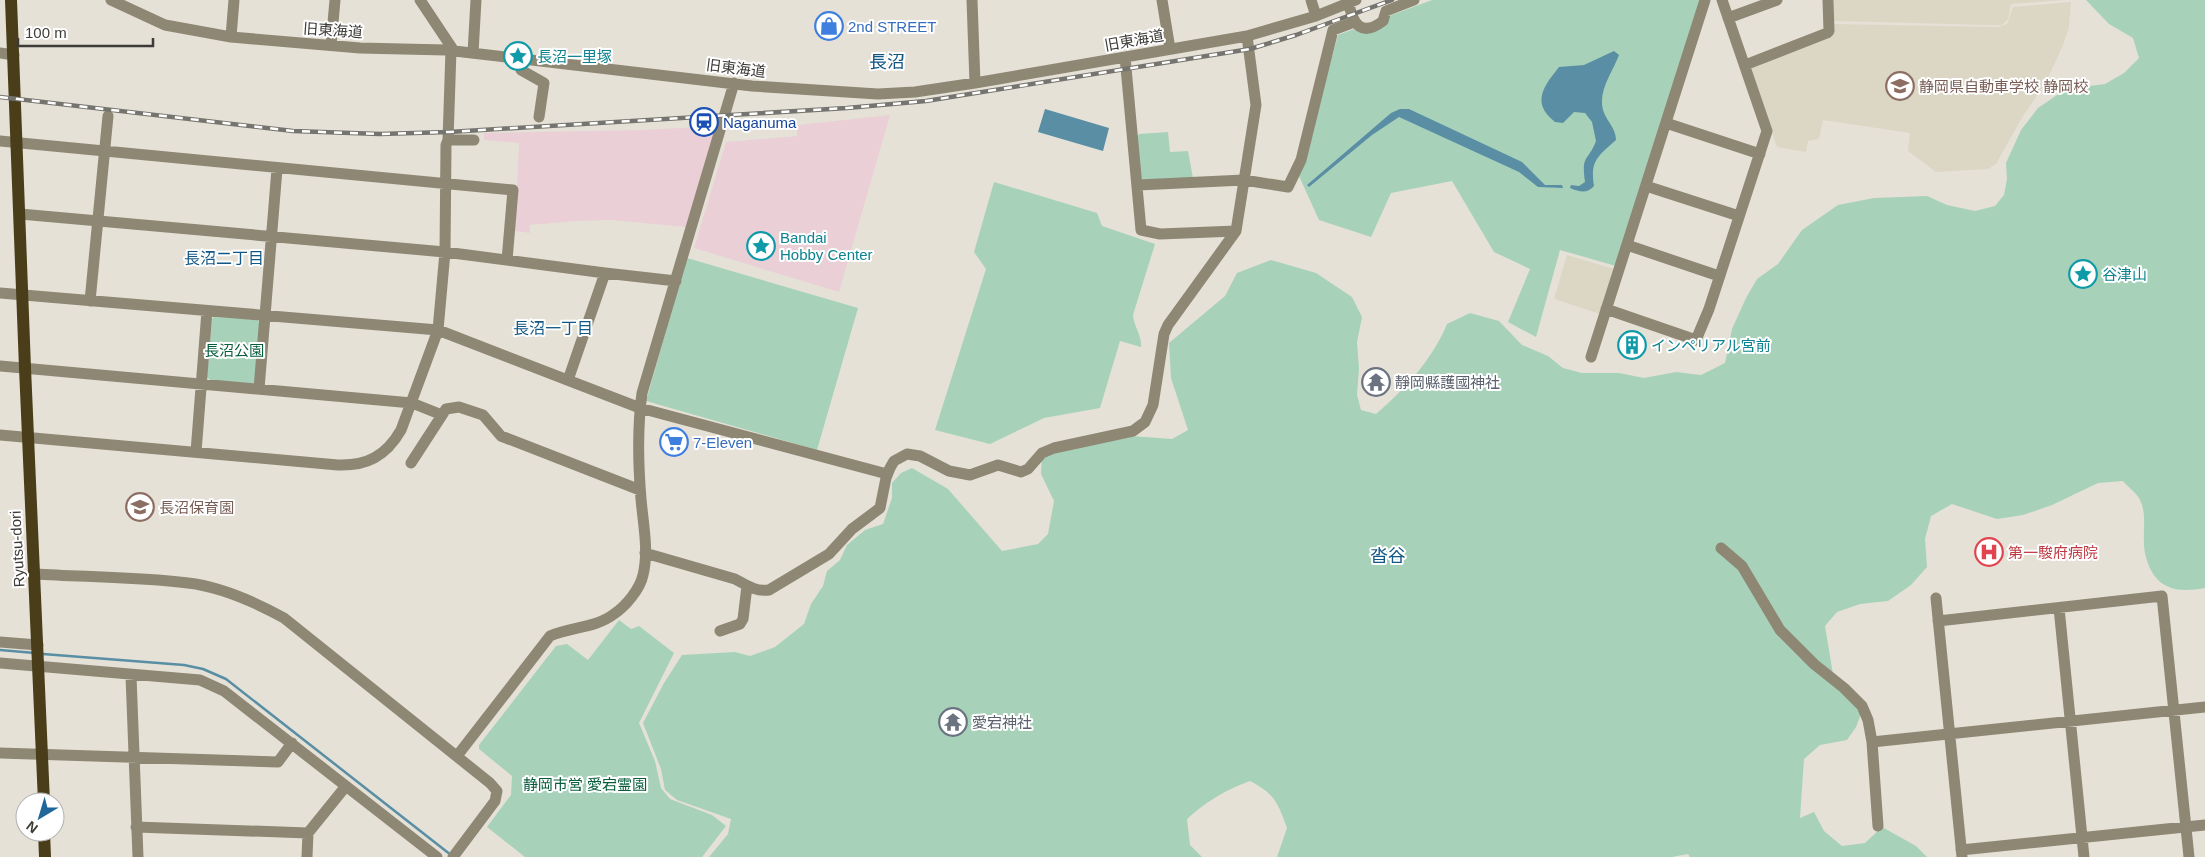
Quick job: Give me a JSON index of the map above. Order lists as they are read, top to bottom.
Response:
{
  "streets": {
    "main road": ["Ryutsu-dori"],
    "street": ["旧東海道"]
  },
  "districts": [
    "長沼",
    "長沼二丁目",
    "長沼一丁目",
    "沓谷"
  ],
  "parks": ["長沼公園", "静岡市営 愛宕霊園"],
  "places": {
    "shop": ["2nd STREET"],
    "place": ["長沼一里塚", "Bandai Hobby Center", "谷津山"],
    "school or university": ["静岡県自動車学校 静岡校", "長沼保育園"],
    "station": ["Naganuma"],
    "building": ["インペリアル宮前"],
    "temple": ["靜岡縣護國神社", "愛宕神社"],
    "supermarket": ["7-Eleven"],
    "hospital": ["第一駿府病院"]
  },
  "scale_bar": "100 m",
  "north": "bottom left"
}
